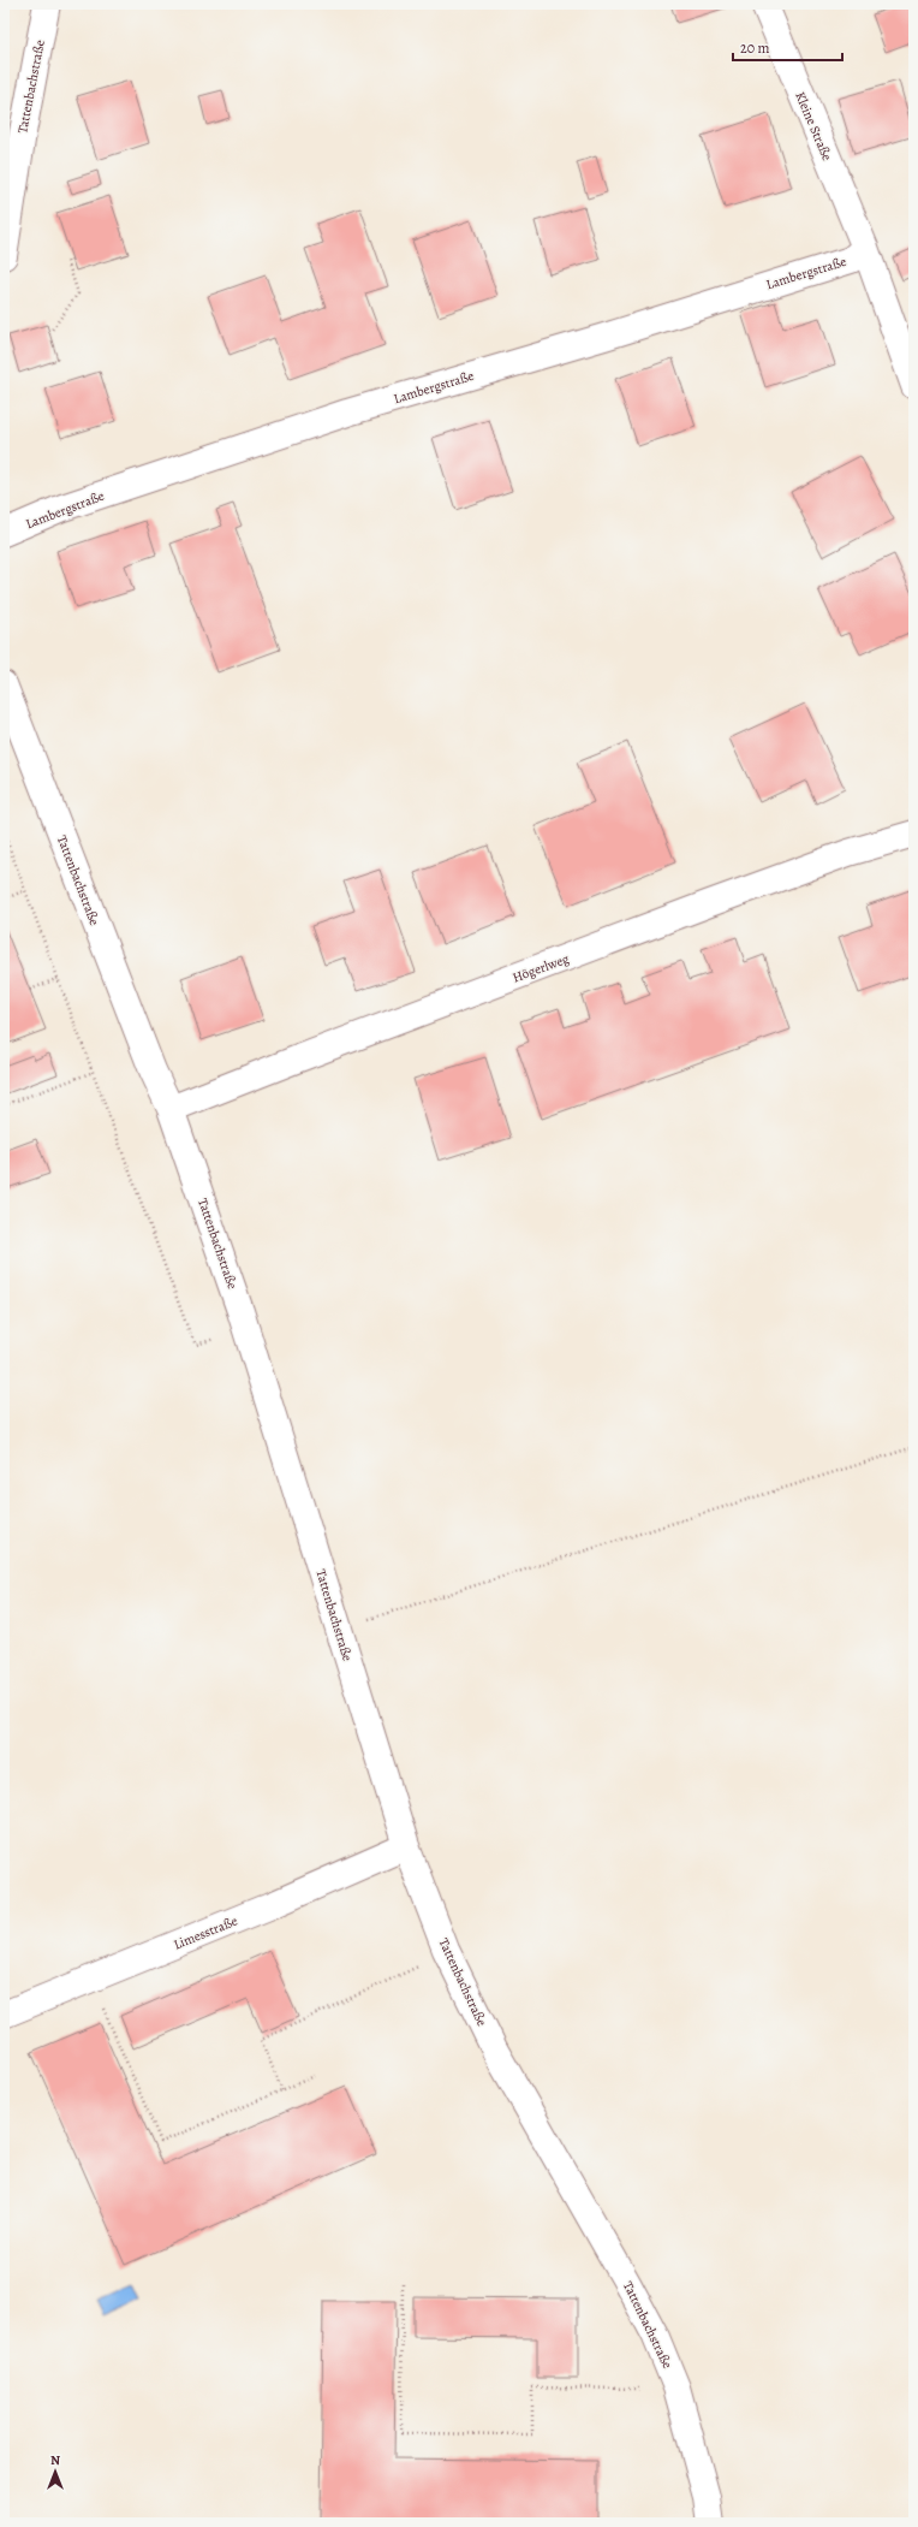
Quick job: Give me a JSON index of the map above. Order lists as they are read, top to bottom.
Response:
{
  "streets": {
    "street": [
      "Tattenbachstraße",
      "Kleine Straße",
      "Lambergstraße",
      "Högerlweg",
      "Limesstraße"
    ]
  },
  "crossings": [
    ["Tattenbachstraße", "Högerlweg"],
    ["Tattenbachstraße", "Limesstraße"],
    ["Kleine Straße", "Lambergstraße"]
  ],
  "scale_bar": "20 m",
  "north": "top"
}
